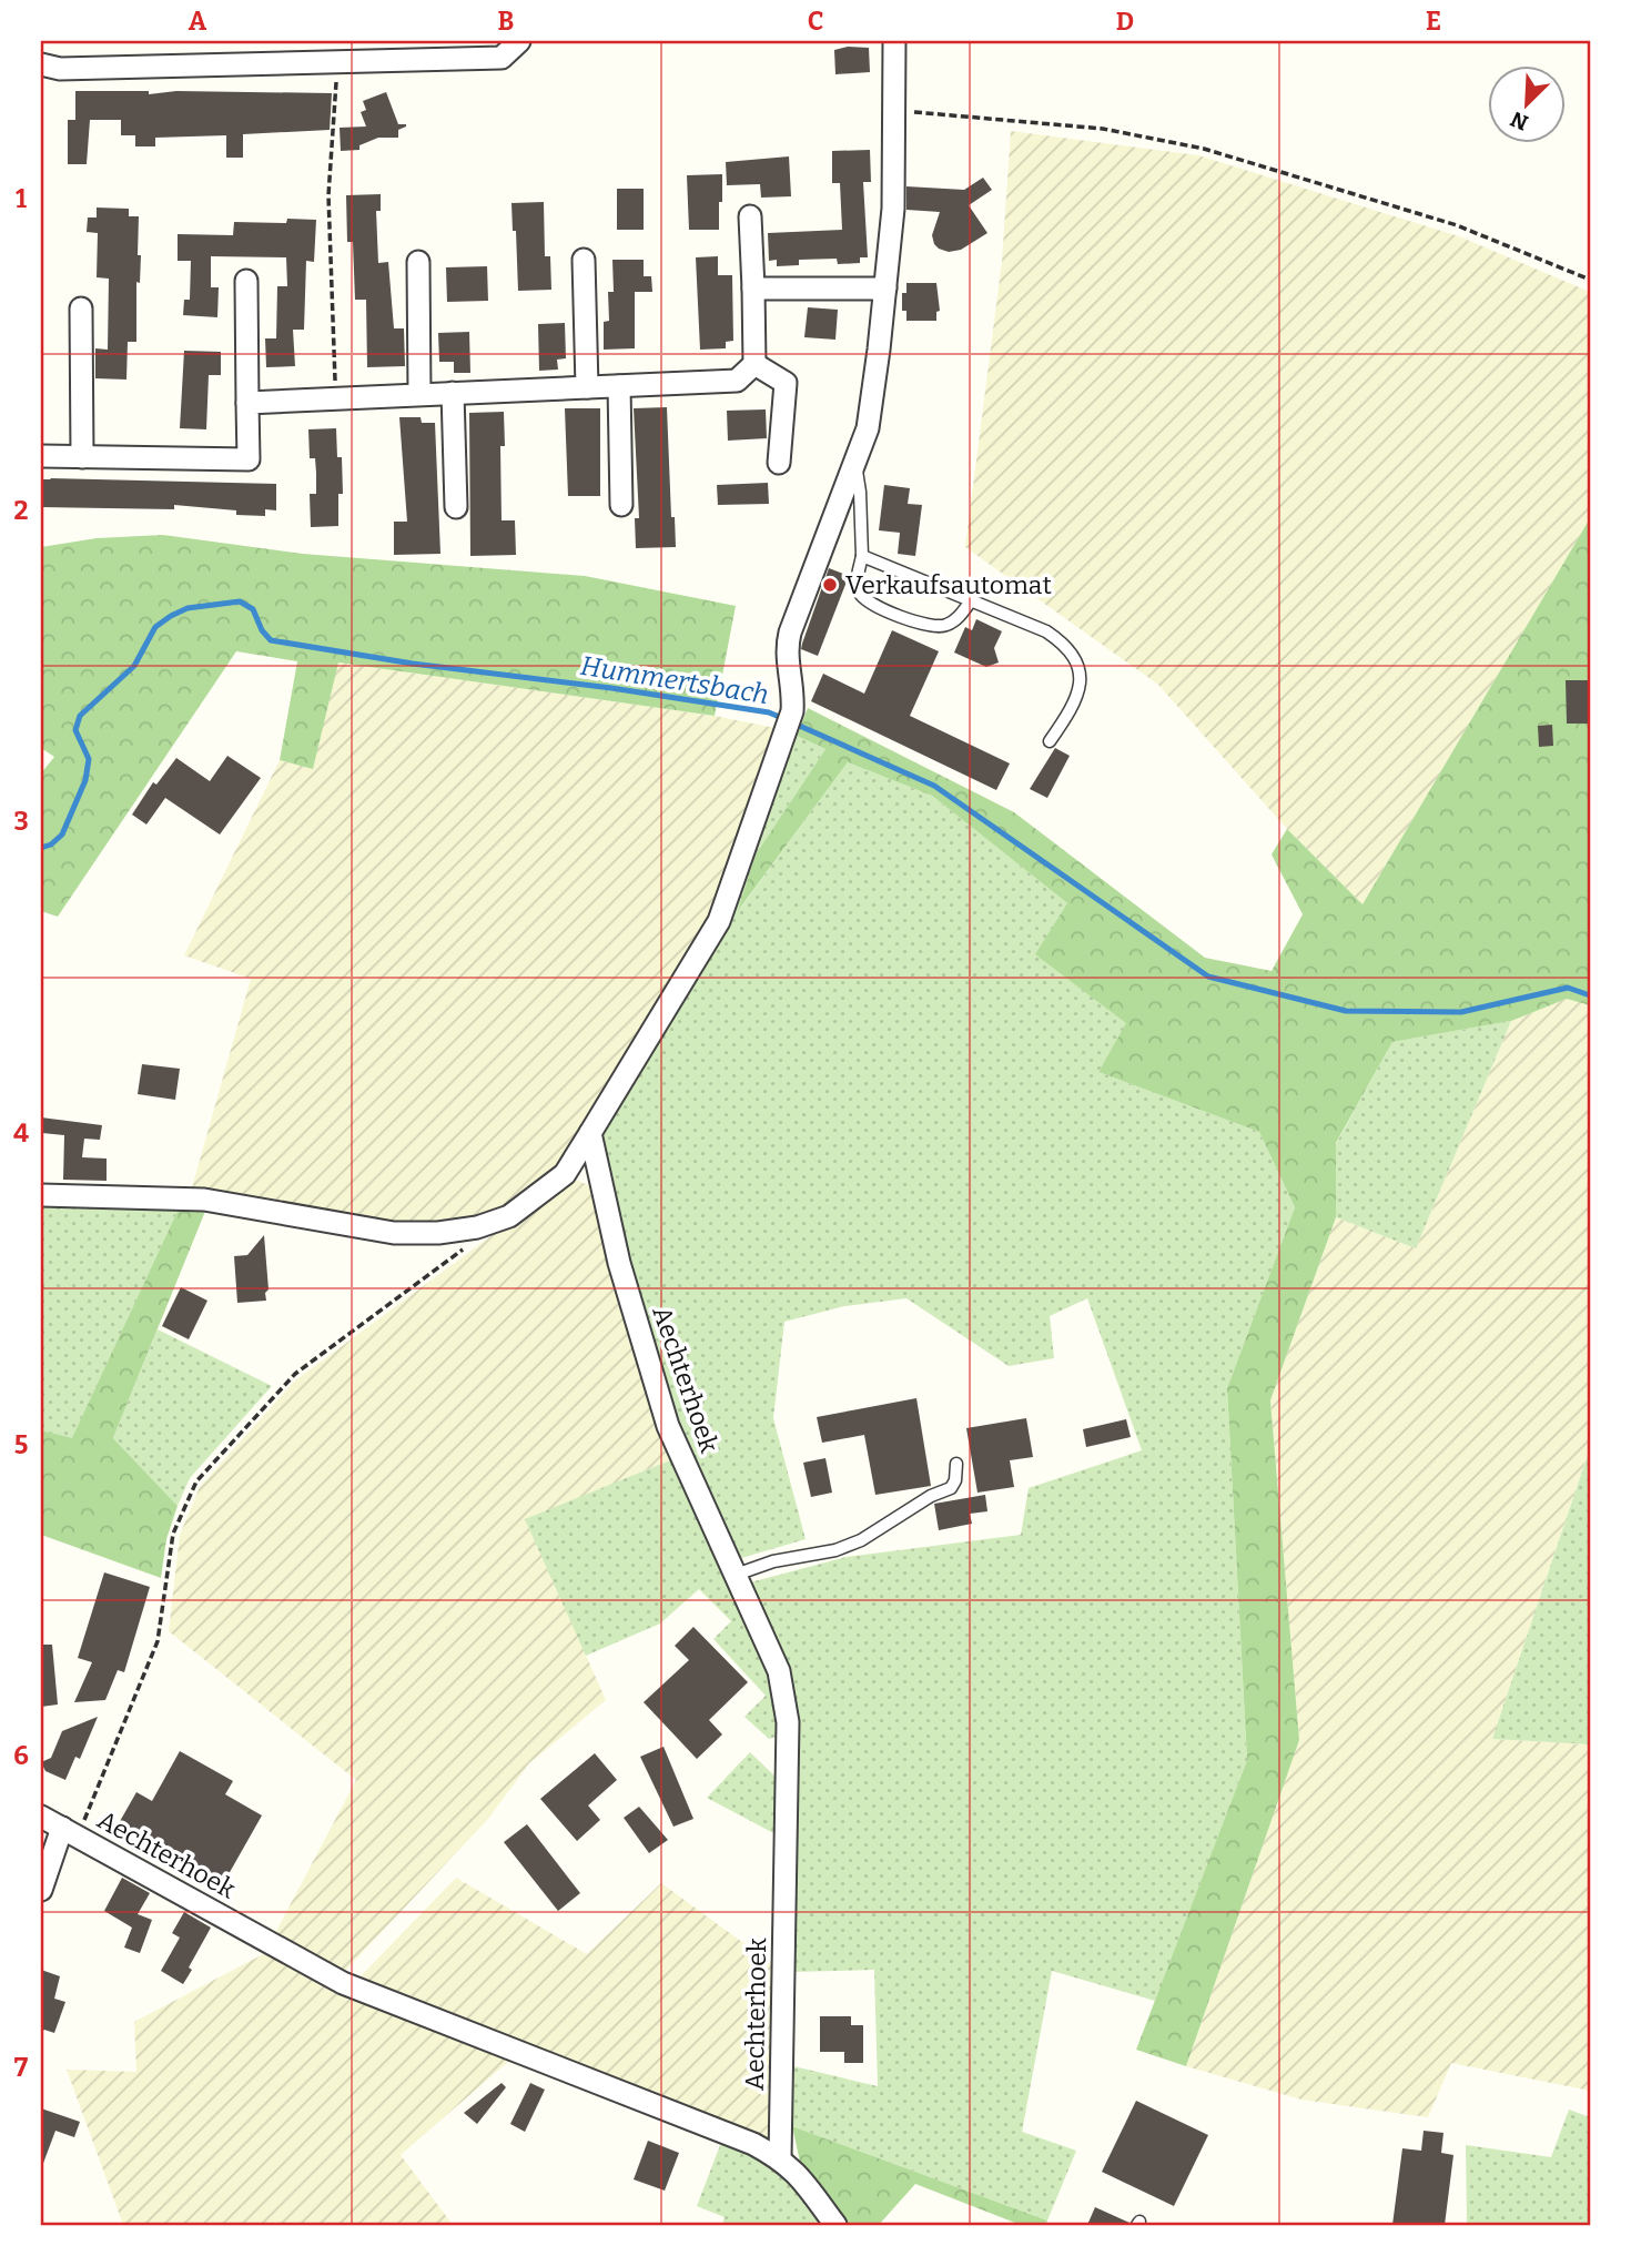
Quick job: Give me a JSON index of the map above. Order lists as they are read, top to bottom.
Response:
{
  "streets": {
    "street": ["Aechterhoek"]
  },
  "water": ["Hummertsbach"],
  "places": ["Verkaufsautomat"],
  "north": "bottom left",
  "grid": {
    "columns": [
      "A",
      "B",
      "C",
      "D",
      "E"
    ],
    "rows": [
      "1",
      "2",
      "3",
      "4",
      "5",
      "6",
      "7"
    ]
  }
}
